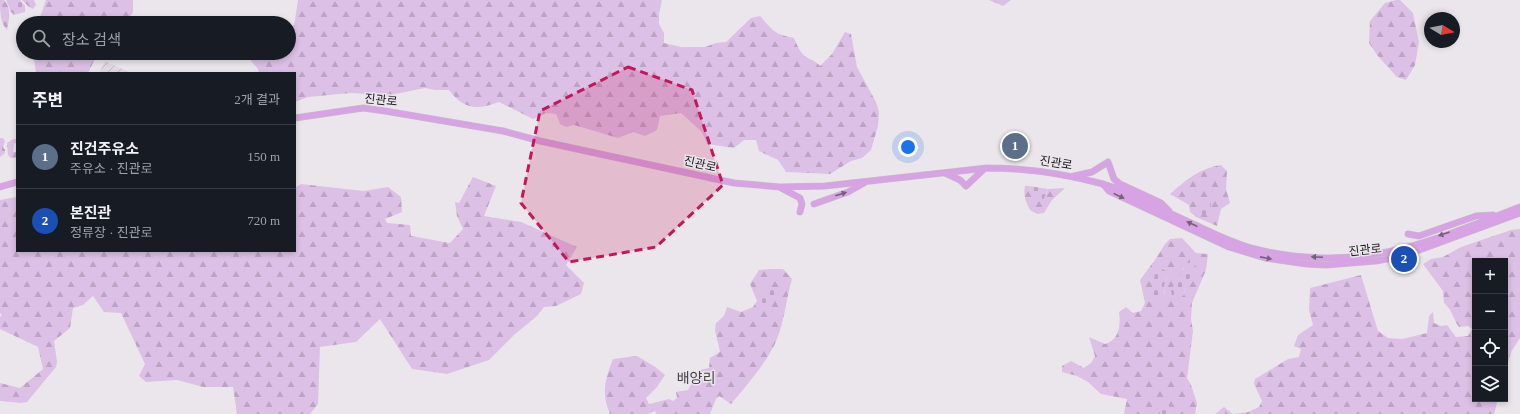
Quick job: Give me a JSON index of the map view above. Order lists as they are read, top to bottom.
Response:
{
  "streets": {
    "main road": ["진관로"]
  },
  "districts": ["배양리"],
  "north": "right",
  "page": {
    "search": "장소 검색",
    "heading": ["주변", "2개 결과"],
    "list": [
      {
        "mark": "1",
        "name": "진건주유소",
        "note": "주유소 · 진관로",
        "value": "150 m"
      },
      {
        "mark": "2",
        "name": "본진관",
        "note": "정류장 · 진관로",
        "value": "720 m"
      }
    ],
    "pins": ["1", "2"],
    "map_buttons": ["+", "−"]
  }
}
